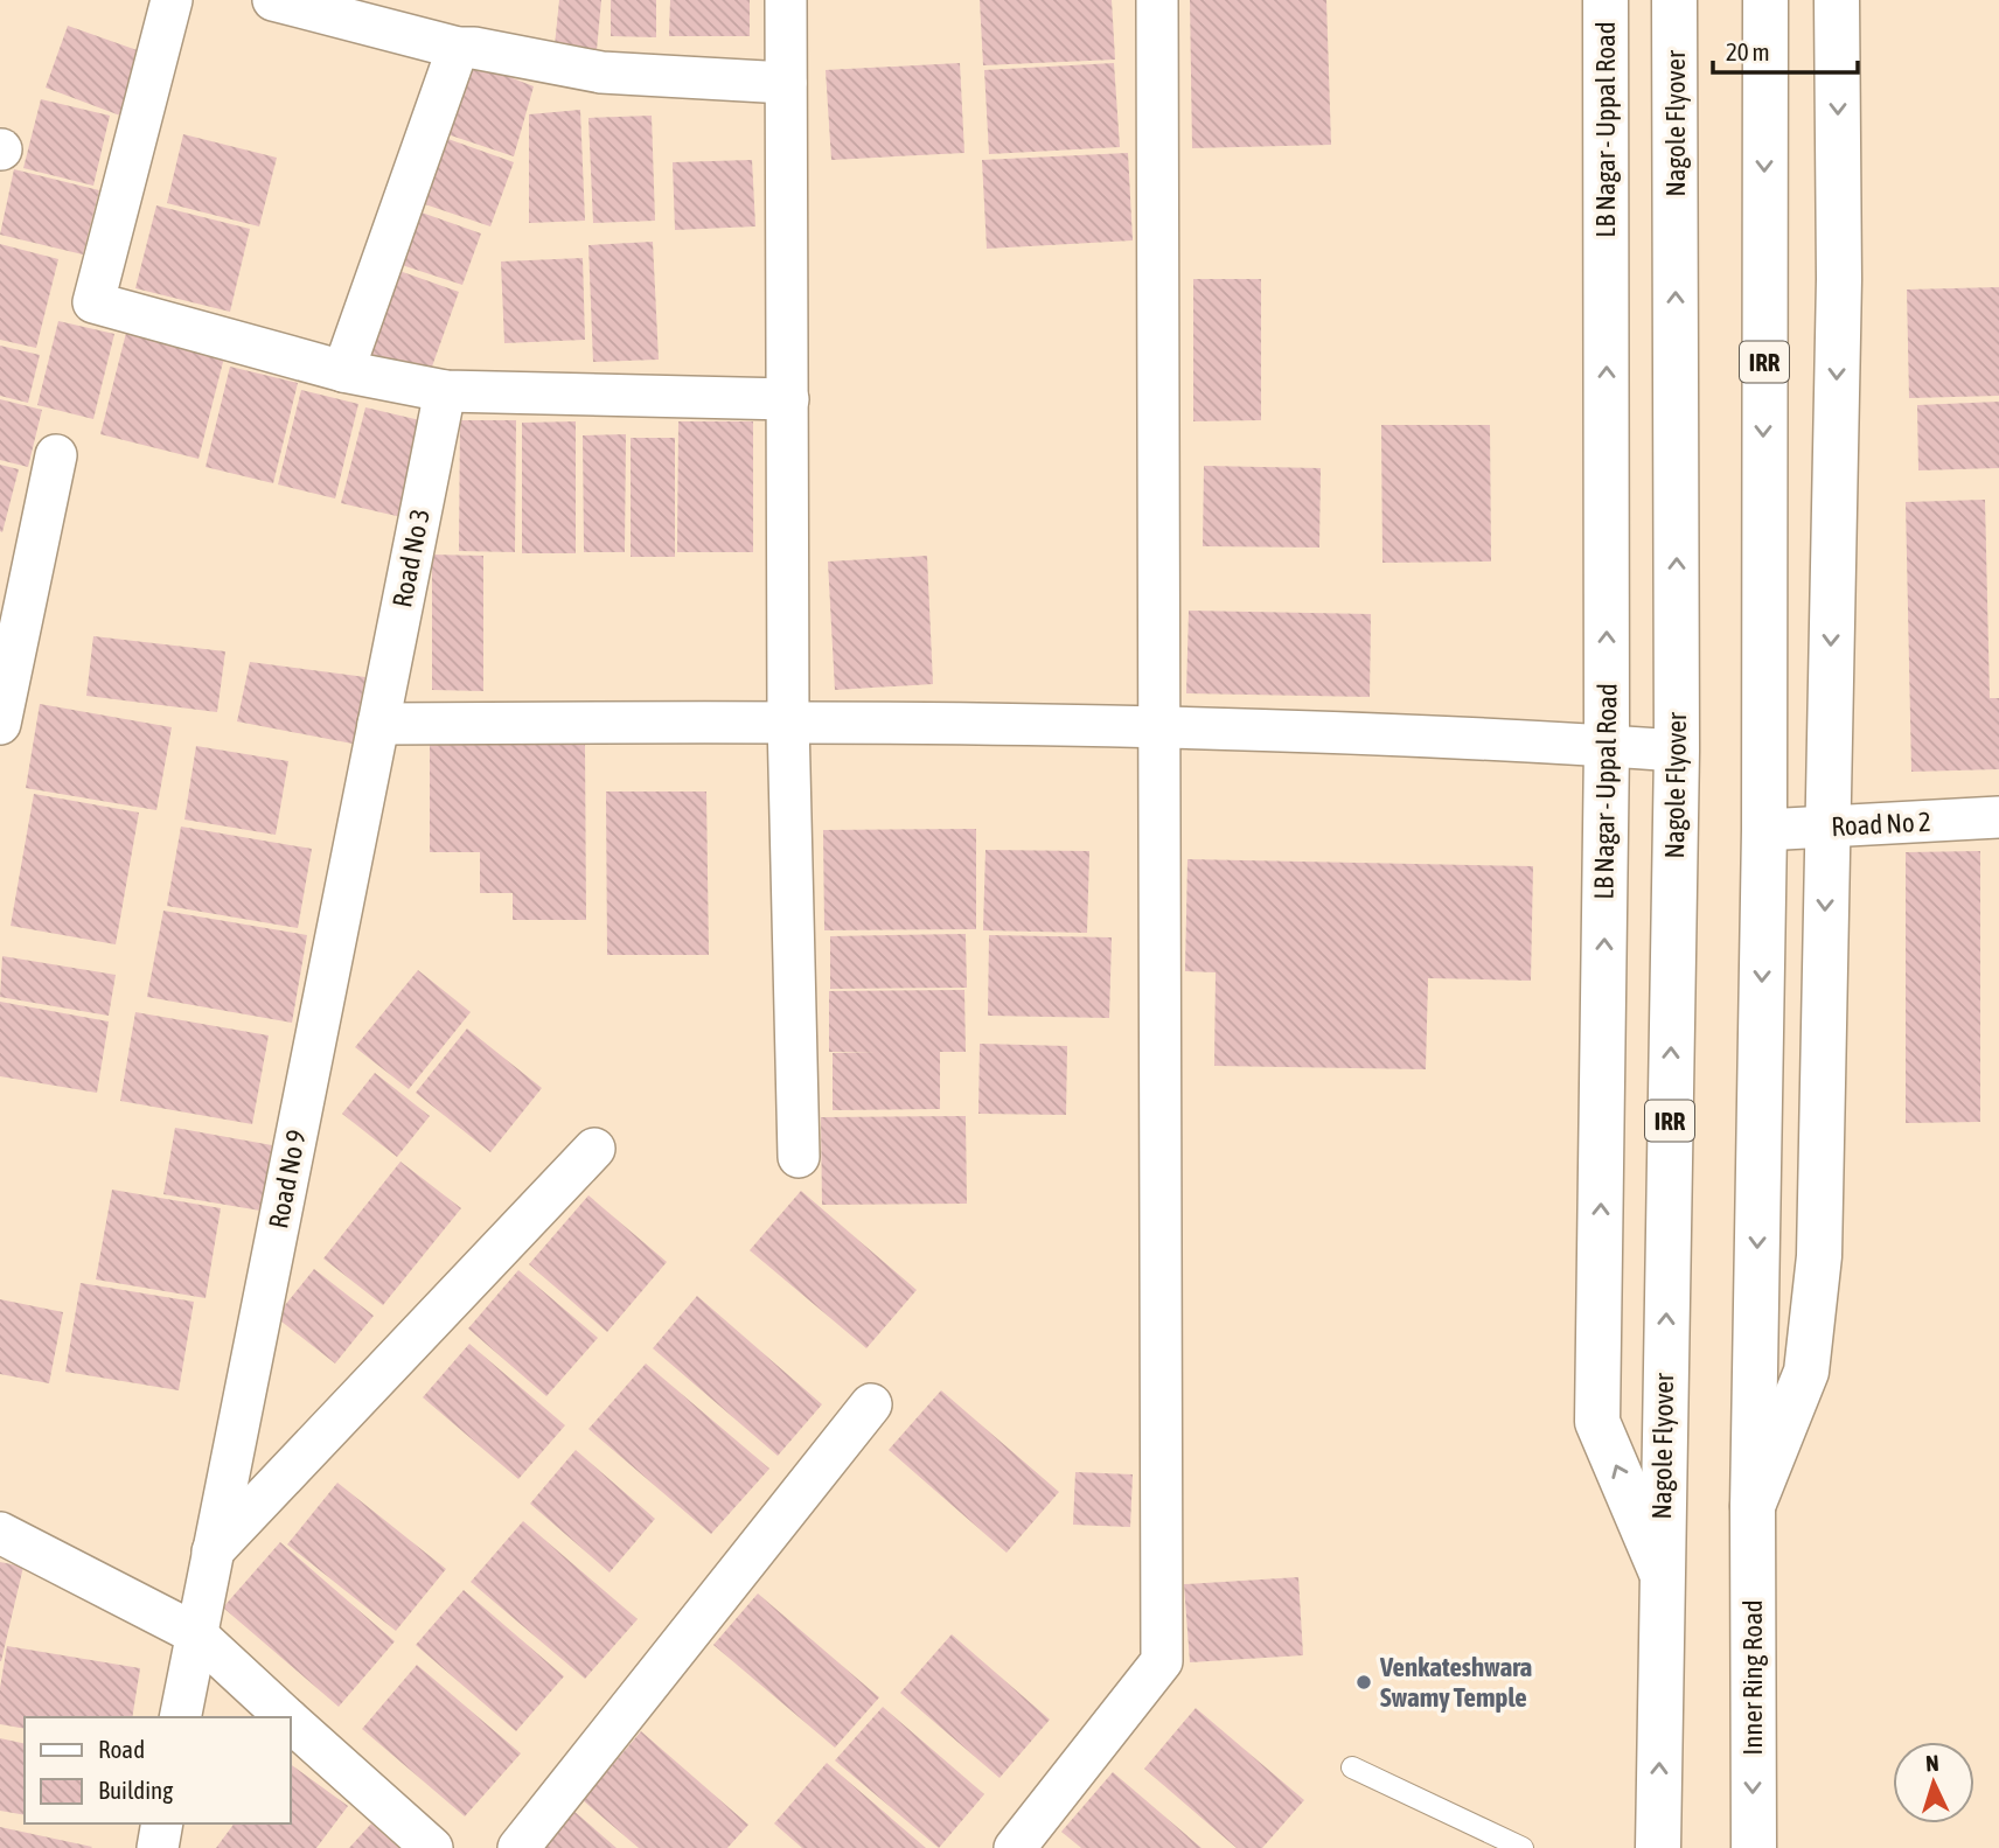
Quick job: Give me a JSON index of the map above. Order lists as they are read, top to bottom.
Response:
{
  "streets": {
    "main road": [
      "Nagole Flyover",
      "LB Nagar - Uppal Road",
      "IRR",
      "Inner Ring Road"
    ],
    "street": ["Road No 3", "Road No 2", "Road No 9"]
  },
  "crossings": [
    ["Nagole Flyover", "LB Nagar - Uppal Road"],
    ["Nagole Flyover", "IRR"],
    ["LB Nagar - Uppal Road", "IRR"],
    ["IRR", "Road No 2"],
    ["IRR", "Inner Ring Road"],
    ["Road No 3", "Road No 9"]
  ],
  "places": ["Venkateshwara Swamy Temple"],
  "legend": ["Road", "Building"],
  "scale_bar": "20 m",
  "north": "top"
}
